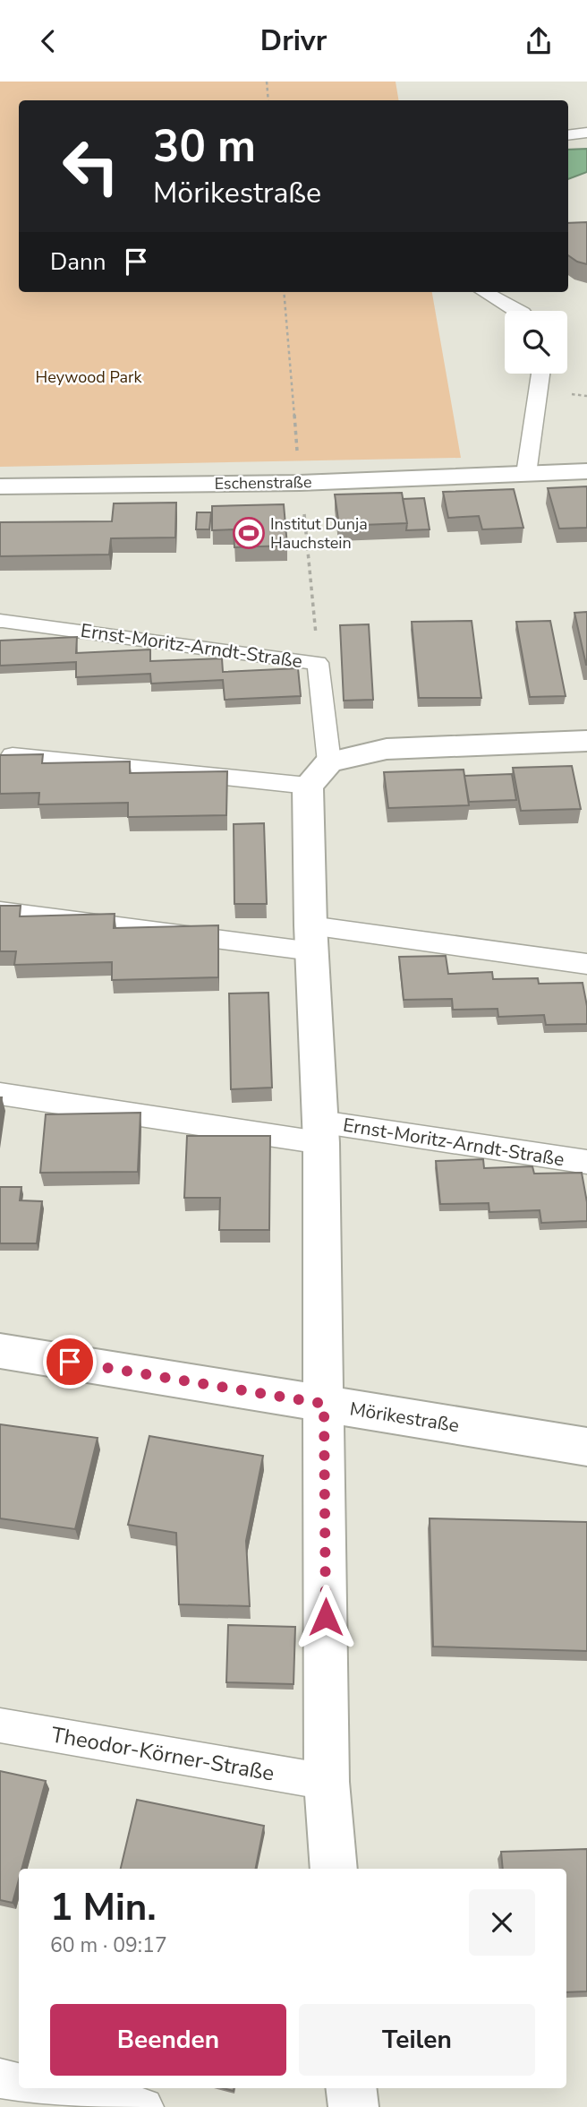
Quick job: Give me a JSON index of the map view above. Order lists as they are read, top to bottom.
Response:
{
  "streets": {
    "street": ["Eschenstraße", "Ernst-Moritz-Arndt-Straße", "Mörikestraße"],
    "lane": ["Theodor-Körner-Straße"]
  },
  "crossings": [
    ["Ernst-Moritz-Arndt-Straße", "Mörikestraße"]
  ],
  "parks": ["Heywood Park"],
  "places": {
    "sports": ["Institut Dunja Hauchstein"]
  },
  "page": {
    "header": "Drivr",
    "turn": ["30 m", "Mörikestraße"],
    "then": "Dann",
    "heading": ["1 Min.", "60 m · 09:17"],
    "buttons": ["Beenden", "Teilen"]
  }
}
